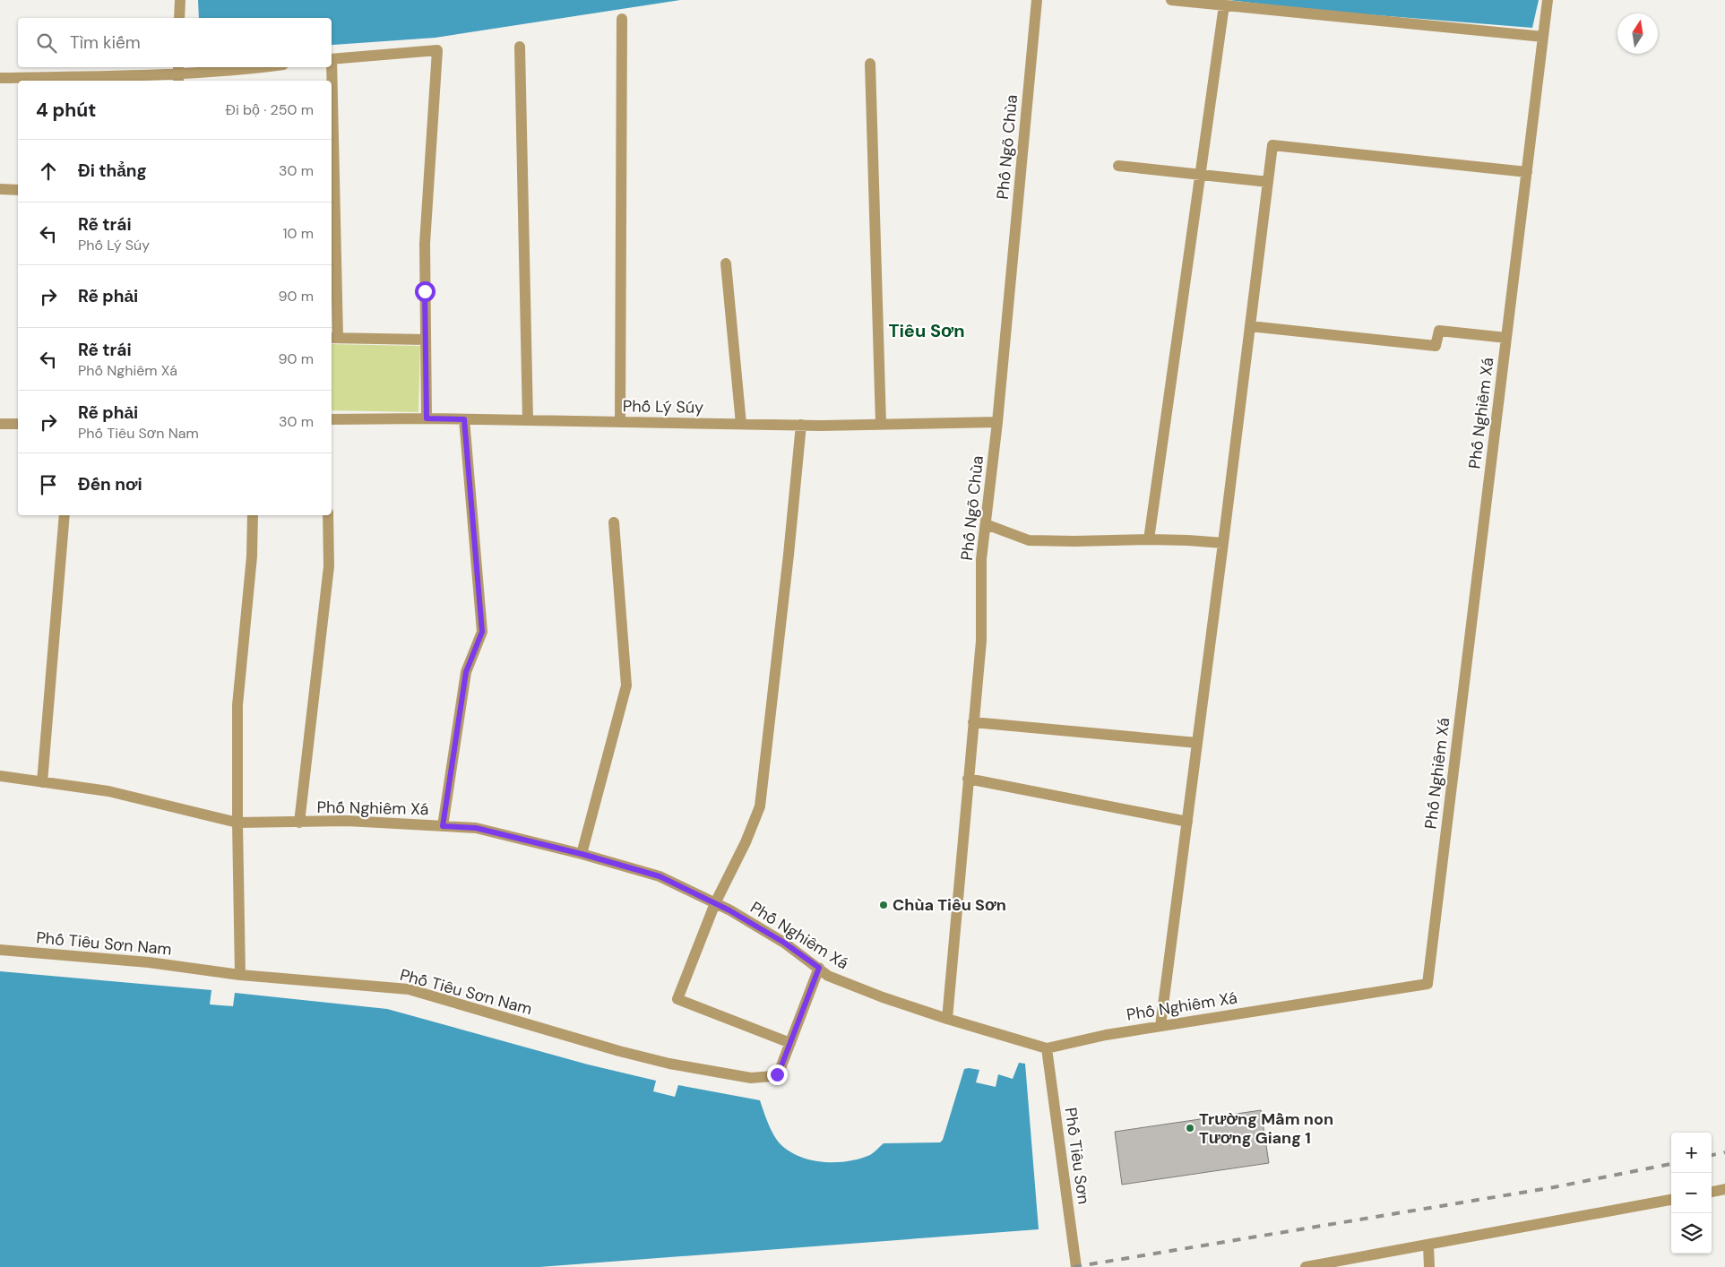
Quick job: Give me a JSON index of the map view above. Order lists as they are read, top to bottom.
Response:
{
  "streets": {
    "street": [
      "Phố Ngõ Chùa",
      "Phố Lý Súy",
      "Phố Nghiêm Xá",
      "Phố Tiêu Sơn Nam",
      "Phố Tiêu Sơn"
    ]
  },
  "crossings": [
    ["Phố Ngõ Chùa", "Phố Lý Súy"],
    ["Phố Ngõ Chùa", "Phố Nghiêm Xá"],
    ["Phố Nghiêm Xá", "Phố Tiêu Sơn Nam"],
    ["Phố Nghiêm Xá", "Phố Tiêu Sơn"]
  ],
  "districts": ["Tiêu Sơn"],
  "places": ["Chùa Tiêu Sơn", "Trường Mầm non Tương Giang 1"],
  "north": "top",
  "page": {
    "search": "Tìm kiếm",
    "heading": ["4 phút", "Đi bộ · 250 m"],
    "list": [
      ["Đi thẳng", "30 m"],
      ["Rẽ trái", "Phố Lý Súy", "10 m"],
      ["Rẽ phải", "90 m"],
      ["Rẽ trái", "Phố Nghiêm Xá", "90 m"],
      ["Rẽ phải", "Phố Tiêu Sơn Nam", "30 m"],
      "Đến nơi"
    ],
    "map_buttons": ["+", "−"]
  }
}
